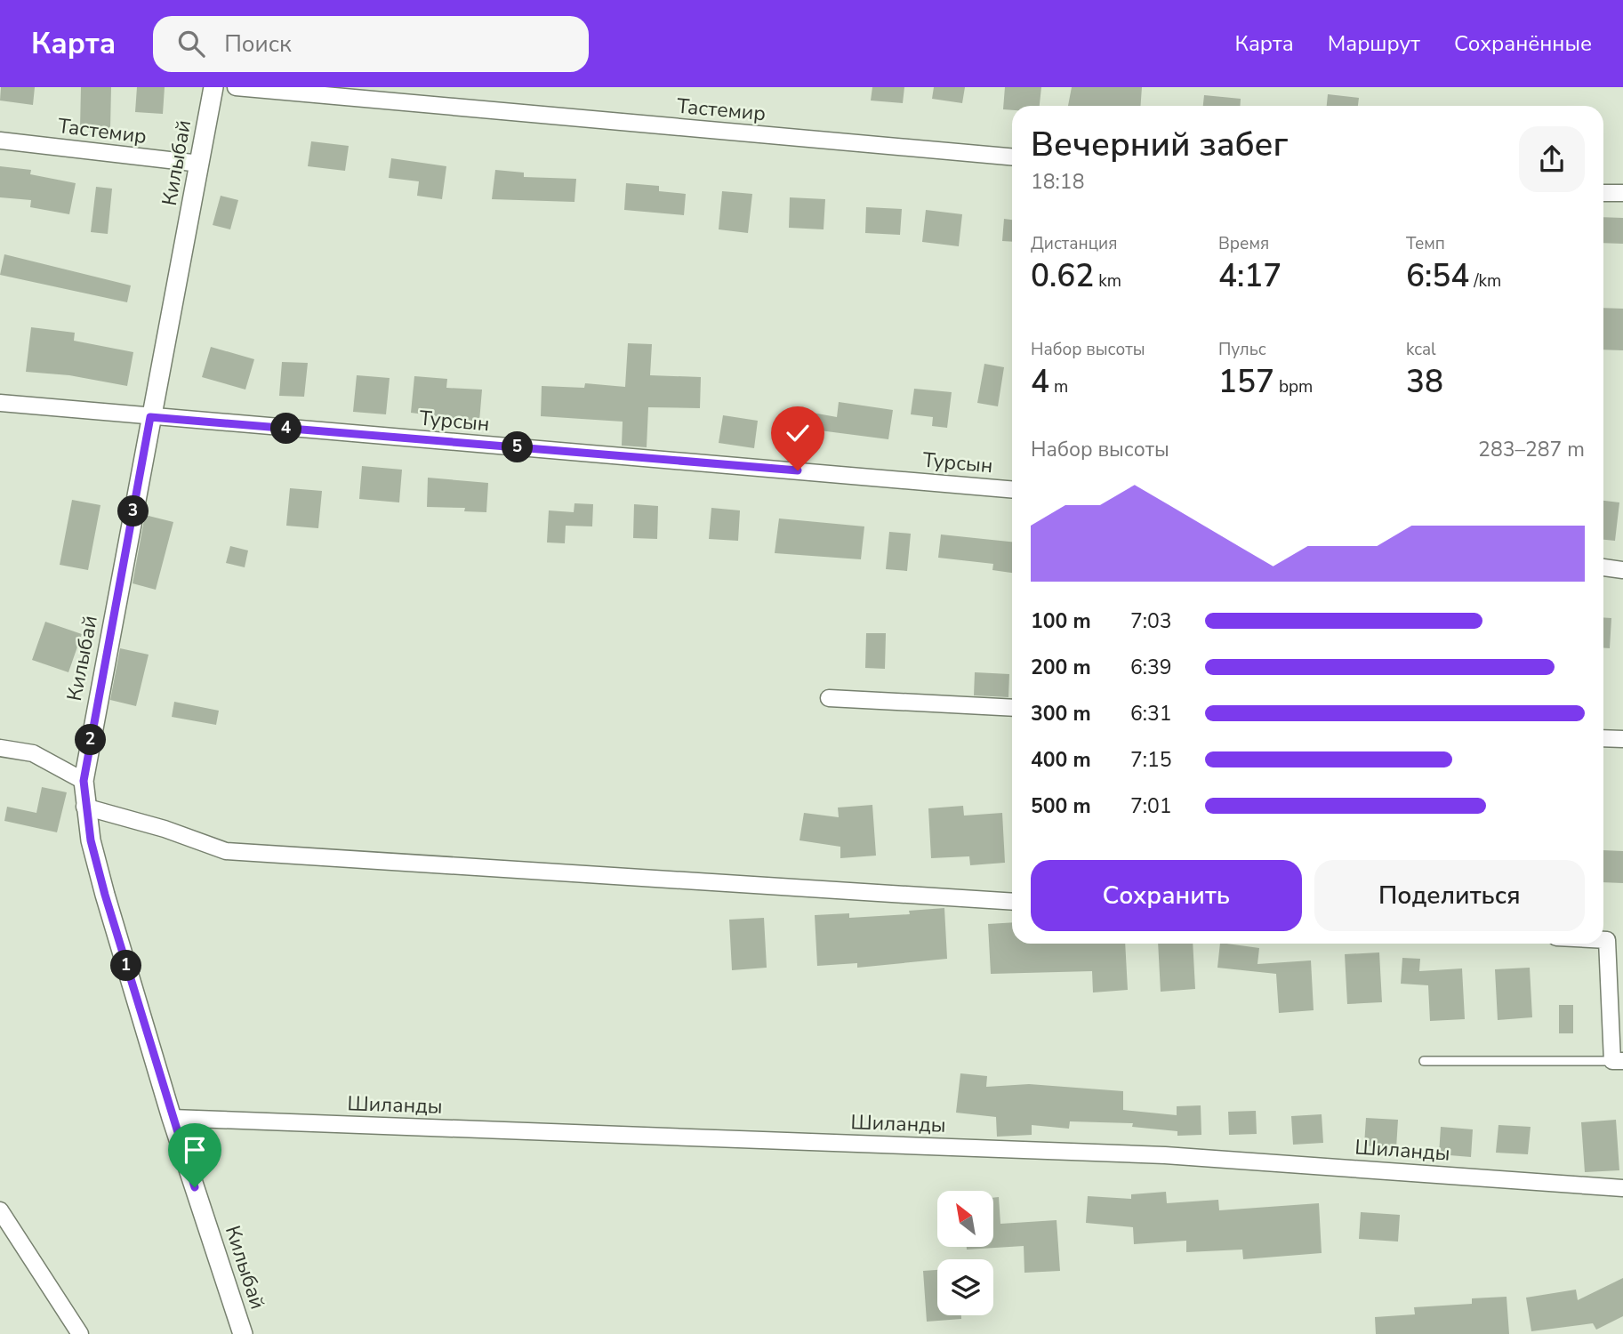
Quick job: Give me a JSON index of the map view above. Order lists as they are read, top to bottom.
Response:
{
  "streets": {
    "street": [
      "Тастемир",
      "Килыбай",
      "Турсын",
      "Шиланды"
    ]
  },
  "crossings": [
    ["Тастемир", "Килыбай"],
    ["Килыбай", "Турсын"],
    ["Килыбай", "Шиланды"]
  ],
  "north": "top left",
  "page": {
    "header": "Карта",
    "search": "Поиск",
    "nav": ["Карта", "Маршрут", "Сохранённые"],
    "heading": ["Вечерний забег", "18:18"],
    "stats": [
      ["Дистанция", "0.62 km"],
      ["Время", "4:17"],
      ["Темп", "6:54 /km"],
      ["Набор высоты", "4 m"],
      ["Пульс", "157 bpm"],
      ["kcal", "38"]
    ],
    "pins": [
      "4",
      "5",
      "3",
      "2",
      "1"
    ],
    "chart": ["Набор высоты", "283–287 m"],
    "list": [
      {
        "name": "100 m",
        "note": "7:03"
      },
      {
        "name": "200 m",
        "note": "6:39"
      },
      {
        "name": "300 m",
        "note": "6:31"
      },
      {
        "name": "400 m",
        "note": "7:15"
      },
      {
        "name": "500 m",
        "note": "7:01"
      }
    ],
    "buttons": ["Сохранить", "Поделиться"]
  }
}
